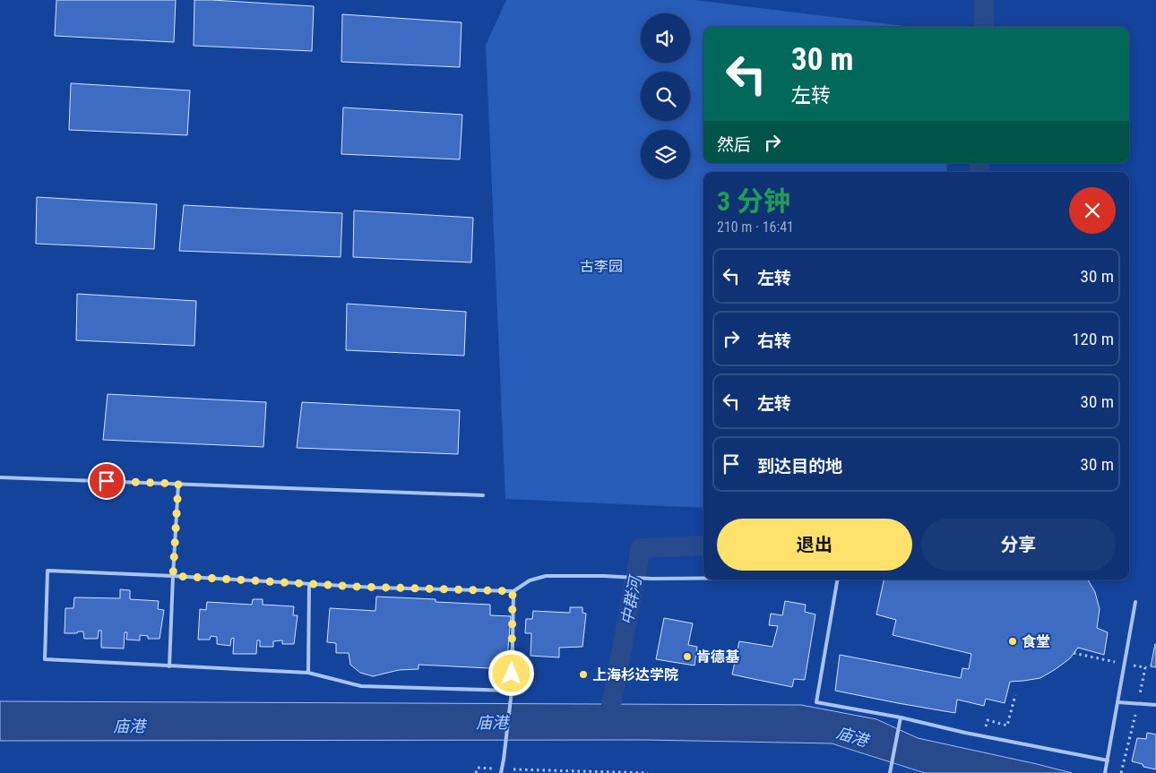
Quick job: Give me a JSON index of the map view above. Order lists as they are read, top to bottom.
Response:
{
  "water": ["中群河", "庙港"],
  "parks": ["古李园"],
  "places": ["食堂", "肯德基", "上海杉达学院"],
  "page": {
    "turn": ["30 m", "左转"],
    "then": "然后",
    "heading": ["3 分钟", "210 m · 16:41"],
    "list": [
      {
        "name": "左转",
        "value": "30 m"
      },
      {
        "name": "右转",
        "value": "120 m"
      },
      {
        "name": "左转",
        "value": "30 m"
      },
      {
        "name": "到达目的地",
        "value": "30 m"
      }
    ],
    "buttons": ["退出", "分享"]
  }
}
